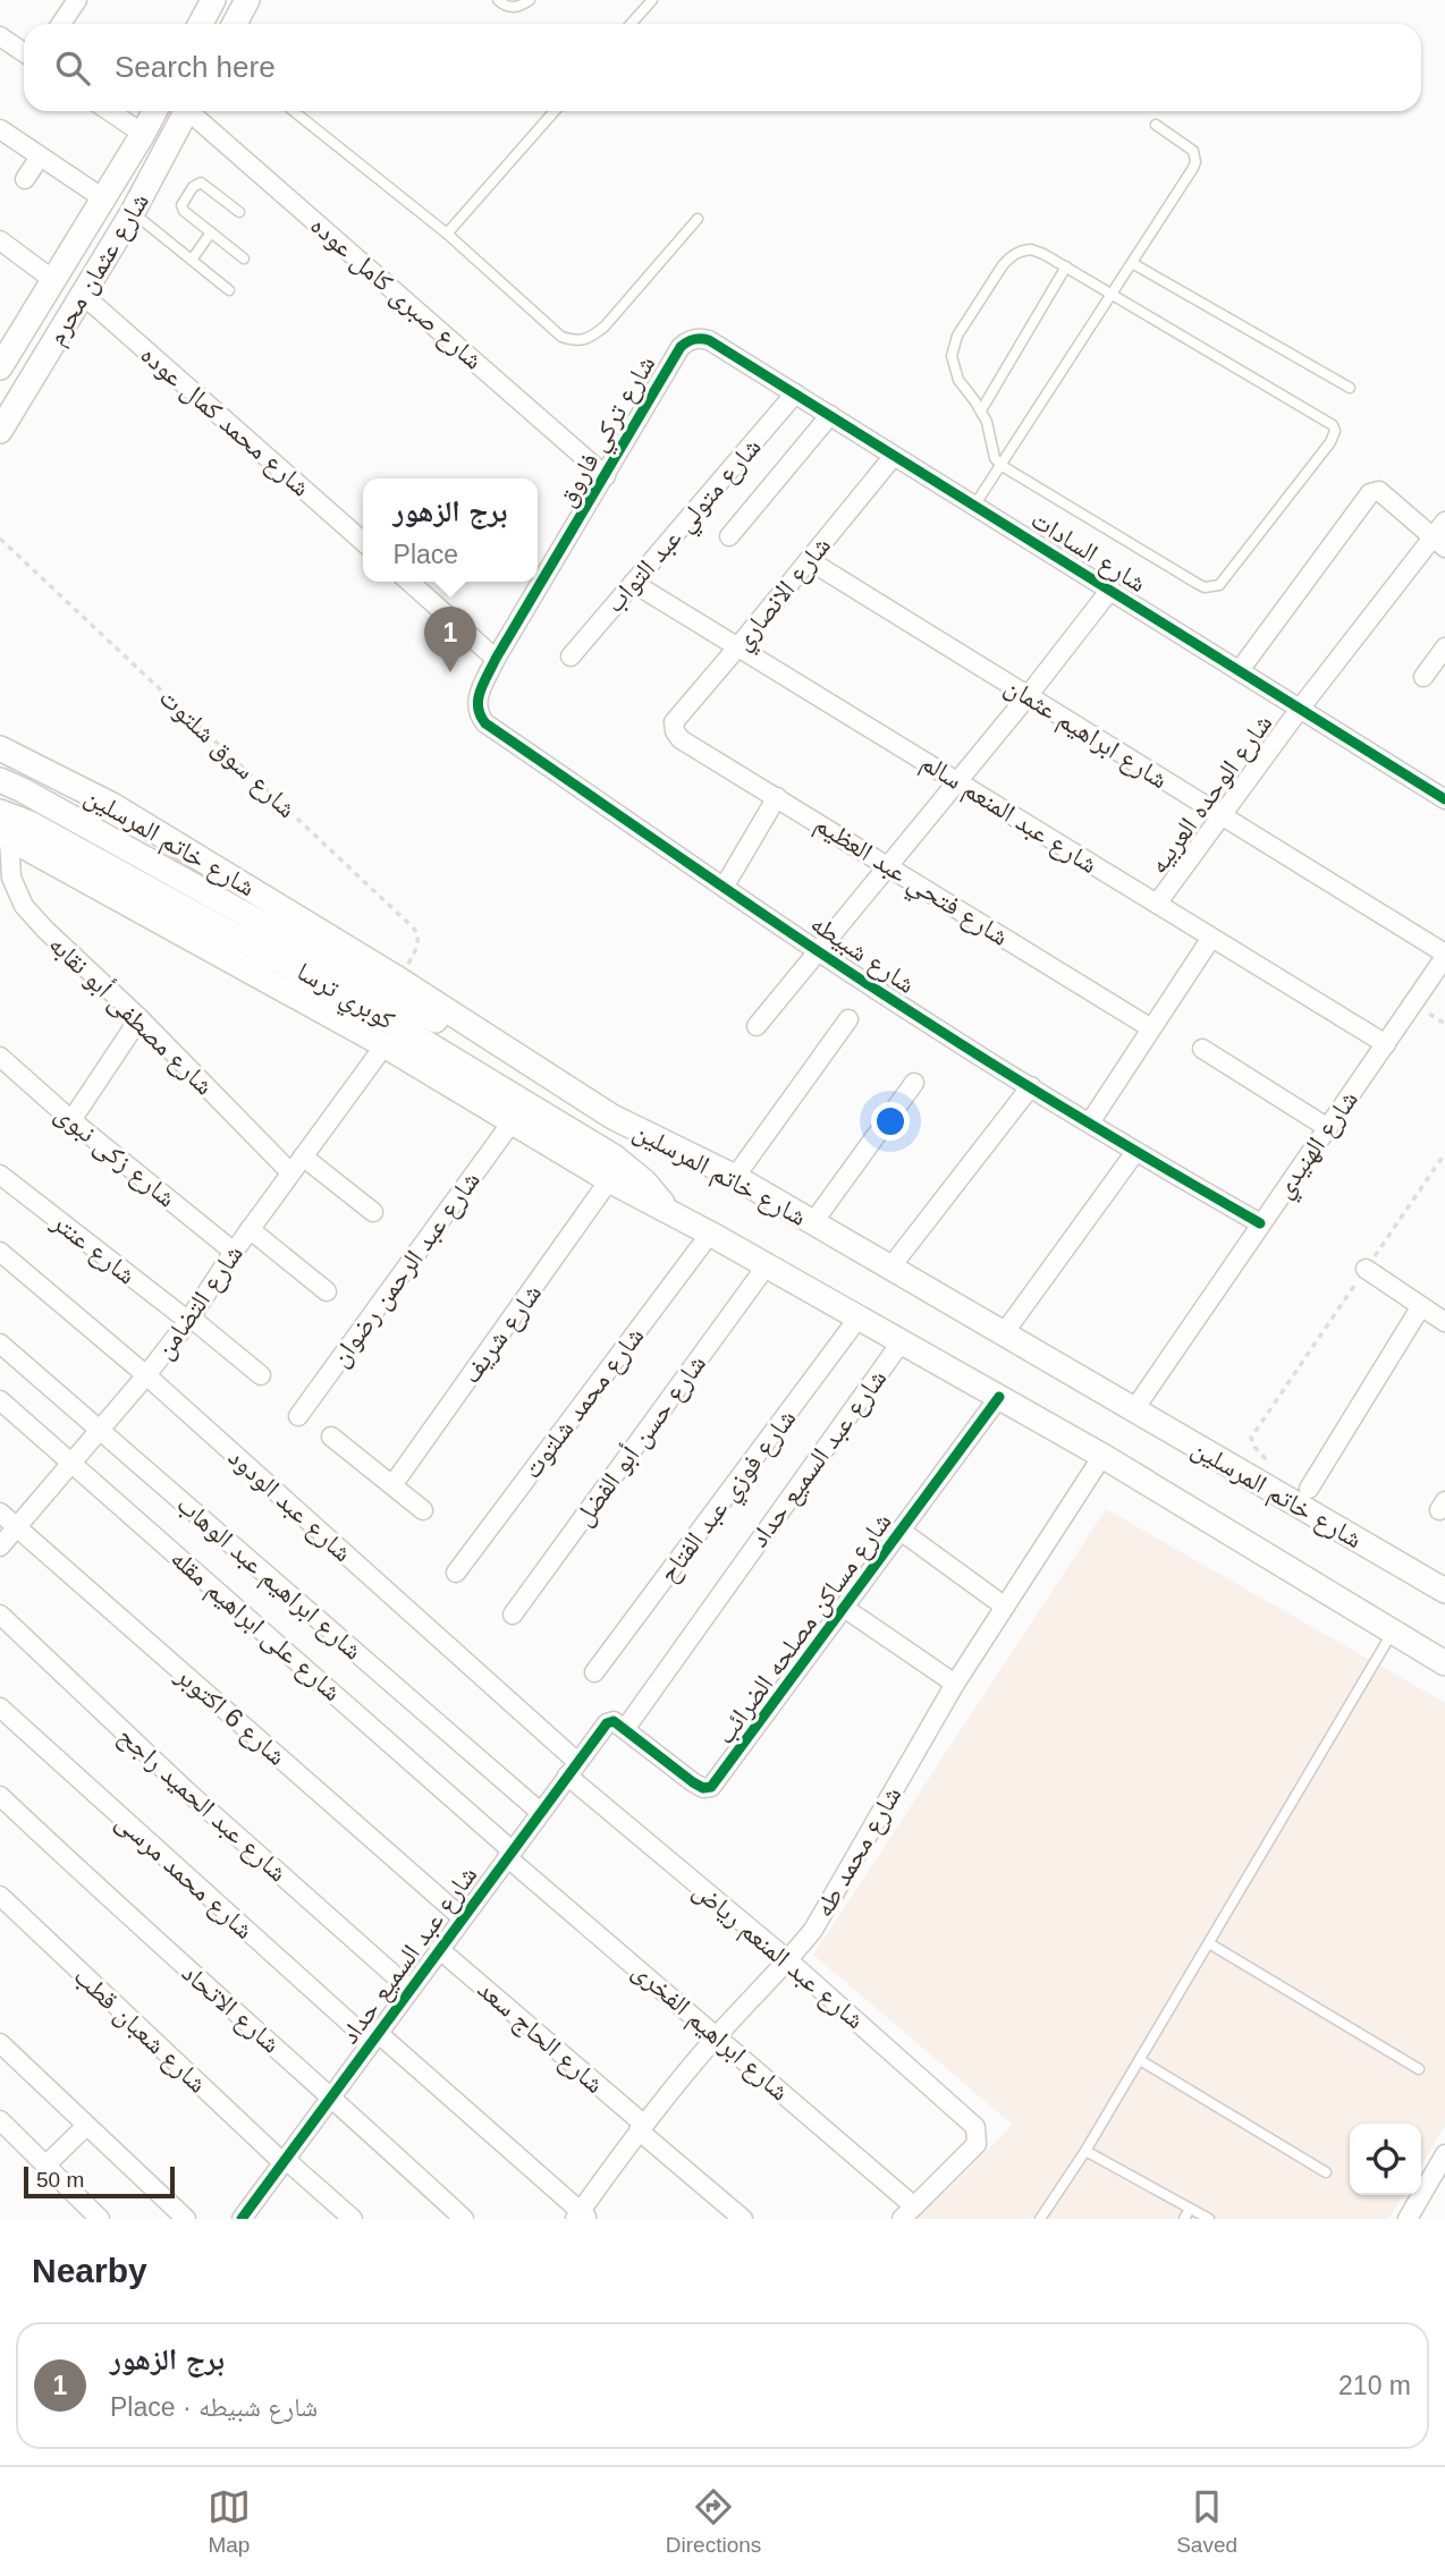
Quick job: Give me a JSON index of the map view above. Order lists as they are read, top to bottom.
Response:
{
  "streets": {
    "main road": ["شارع عثمان محرم", "شارع خاتم المرسلين", "كوبري ترسا"],
    "street": [
      "شارع صبرى كامل عوده",
      "شارع محمد كمال عوده",
      "شارع تركي فاروق",
      "شارع متولي عبد التواب",
      "شارع السادات",
      "شارع الانصاري",
      "شارع ابراهيم عثمان",
      "شارع الوحده العربيه",
      "شارع عبد المنعم سالم",
      "شارع فتحي عبد العظيم",
      "شارع شبيطه",
      "شارع مصطفى أبو نقابه",
      "شارع الهنيدي",
      "شارع زكى نبوى",
      "شارع عنتر",
      "شارع عبد الرحمن رضوان",
      "شارع التضامن",
      "شارع شريف",
      "شارع محمد شلتوت",
      "شارع حسن أبو الفضل",
      "شارع عبد السميع حداد",
      "شارع فوزي عبد الفتاح",
      "شارع عبد الودود",
      "شارع ابراهيم عبد الوهاب",
      "شارع على ابراهيم مقله",
      "شارع مساكن مصلحه الضرائب",
      "شارع 6 اكتوبر",
      "شارع عبد الحميد راجح",
      "شارع محمد طه",
      "شارع محمد مرسى",
      "شارع عبد المنعم رياض",
      "شارع الاتحاد",
      "شارع شعبان قطب",
      "شارع ابراهيم الفخرى",
      "شارع الحاج سعد"
    ],
    "path": ["شارع سوق شلتوت"]
  },
  "crossings": [
    ["شارع عثمان محرم", "شارع محمد كمال عوده"],
    ["شارع صبرى كامل عوده", "شارع تركي فاروق"],
    ["شارع تركي فاروق", "شارع السادات"],
    ["شارع تركي فاروق", "شارع شبيطه"],
    ["شارع متولي عبد التواب", "شارع السادات"],
    ["شارع متولي عبد التواب", "شارع عبد المنعم سالم"],
    ["شارع السادات", "شارع الانصاري"],
    ["شارع السادات", "شارع الوحده العربيه"],
    ["شارع الانصاري", "شارع ابراهيم عثمان"],
    ["شارع الانصاري", "شارع عبد المنعم سالم"],
    ["شارع الانصاري", "شارع فتحي عبد العظيم"],
    ["شارع ابراهيم عثمان", "شارع الوحده العربيه"],
    ["شارع ابراهيم عثمان", "شارع الهنيدي"],
    ["شارع سوق شلتوت", "شارع خاتم المرسلين"],
    ["شارع الوحده العربيه", "شارع عبد المنعم سالم"],
    ["شارع عبد المنعم سالم", "شارع الهنيدي"],
    ["شارع خاتم المرسلين", "كوبري ترسا"],
    ["شارع خاتم المرسلين", "شارع الهنيدي"],
    ["شارع شبيطه", "شارع الهنيدي"],
    ["شارع مصطفى أبو نقابه", "شارع التضامن"],
    ["شارع زكى نبوى", "شارع التضامن"],
    ["شارع عنتر", "شارع التضامن"],
    ["شارع التضامن", "شارع عبد الودود"],
    ["شارع التضامن", "شارع ابراهيم عبد الوهاب"],
    ["شارع التضامن", "شارع على ابراهيم مقله"],
    ["شارع التضامن", "شارع 6 اكتوبر"],
    ["شارع عبد السميع حداد", "شارع عبد الودود"],
    ["شارع عبد السميع حداد", "شارع ابراهيم عبد الوهاب"],
    ["شارع عبد السميع حداد", "شارع على ابراهيم مقله"],
    ["شارع عبد السميع حداد", "شارع مساكن مصلحه الضرائب"],
    ["شارع عبد السميع حداد", "شارع 6 اكتوبر"],
    ["شارع عبد السميع حداد", "شارع عبد الحميد راجح"],
    ["شارع عبد السميع حداد", "شارع محمد مرسى"],
    ["شارع عبد السميع حداد", "شارع عبد المنعم رياض"],
    ["شارع عبد السميع حداد", "شارع الاتحاد"],
    ["شارع عبد السميع حداد", "شارع شعبان قطب"],
    ["شارع عبد السميع حداد", "شارع ابراهيم الفخرى"],
    ["شارع عبد السميع حداد", "شارع الحاج سعد"],
    ["شارع عبد الودود", "شارع عبد المنعم رياض"],
    ["شارع على ابراهيم مقله", "شارع ابراهيم الفخرى"],
    ["شارع محمد طه", "شارع محمد مرسى"],
    ["شارع محمد طه", "شارع عبد المنعم رياض"],
    ["شارع محمد طه", "شارع ابراهيم الفخرى"],
    ["شارع محمد طه", "شارع الحاج سعد"],
    ["شارع عبد المنعم رياض", "شارع ابراهيم الفخرى"]
  ],
  "scale_bar": "50 m",
  "page": {
    "search": "Search here",
    "popup": ["برج الزهور", "Place"],
    "pins": "1",
    "scale": "50 m",
    "heading": "Nearby",
    "list": [
      {
        "mark": "1",
        "name": "برج الزهور",
        "note": "Place · شارع شبيطه",
        "value": "210 m"
      }
    ],
    "nav": ["Map", "Directions", "Saved"]
  }
}
